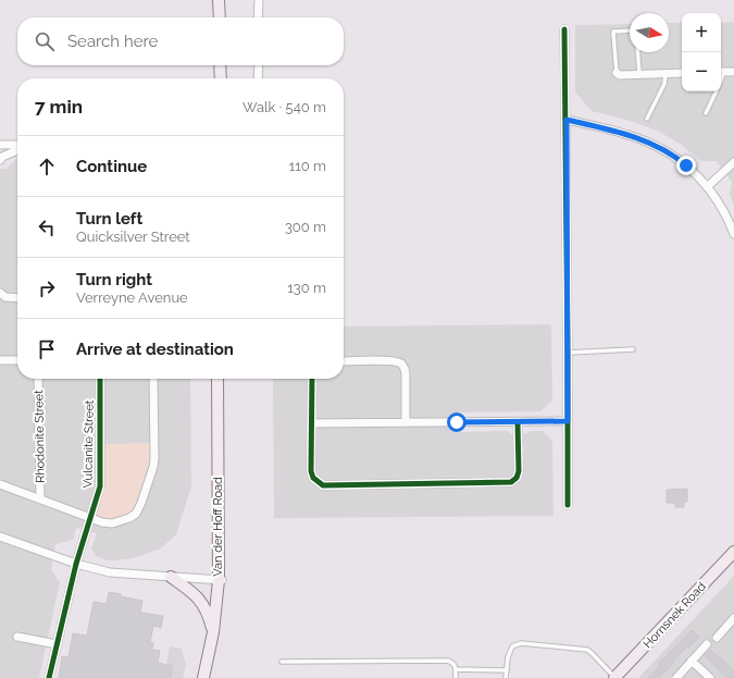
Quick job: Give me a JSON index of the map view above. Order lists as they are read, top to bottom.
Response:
{
  "streets": {
    "main road": ["Van der Hoff Road", "Hornsnek Road"],
    "street": ["Rhodonite Street", "Vulcanite Street"]
  },
  "north": "right",
  "page": {
    "map_buttons": ["+", "−"],
    "search": "Search here",
    "heading": ["7 min", "Walk · 540 m"],
    "list": [
      ["Continue", "110 m"],
      ["Turn left", "Quicksilver Street", "300 m"],
      ["Turn right", "Verreyne Avenue", "130 m"],
      "Arrive at destination"
    ]
  }
}
